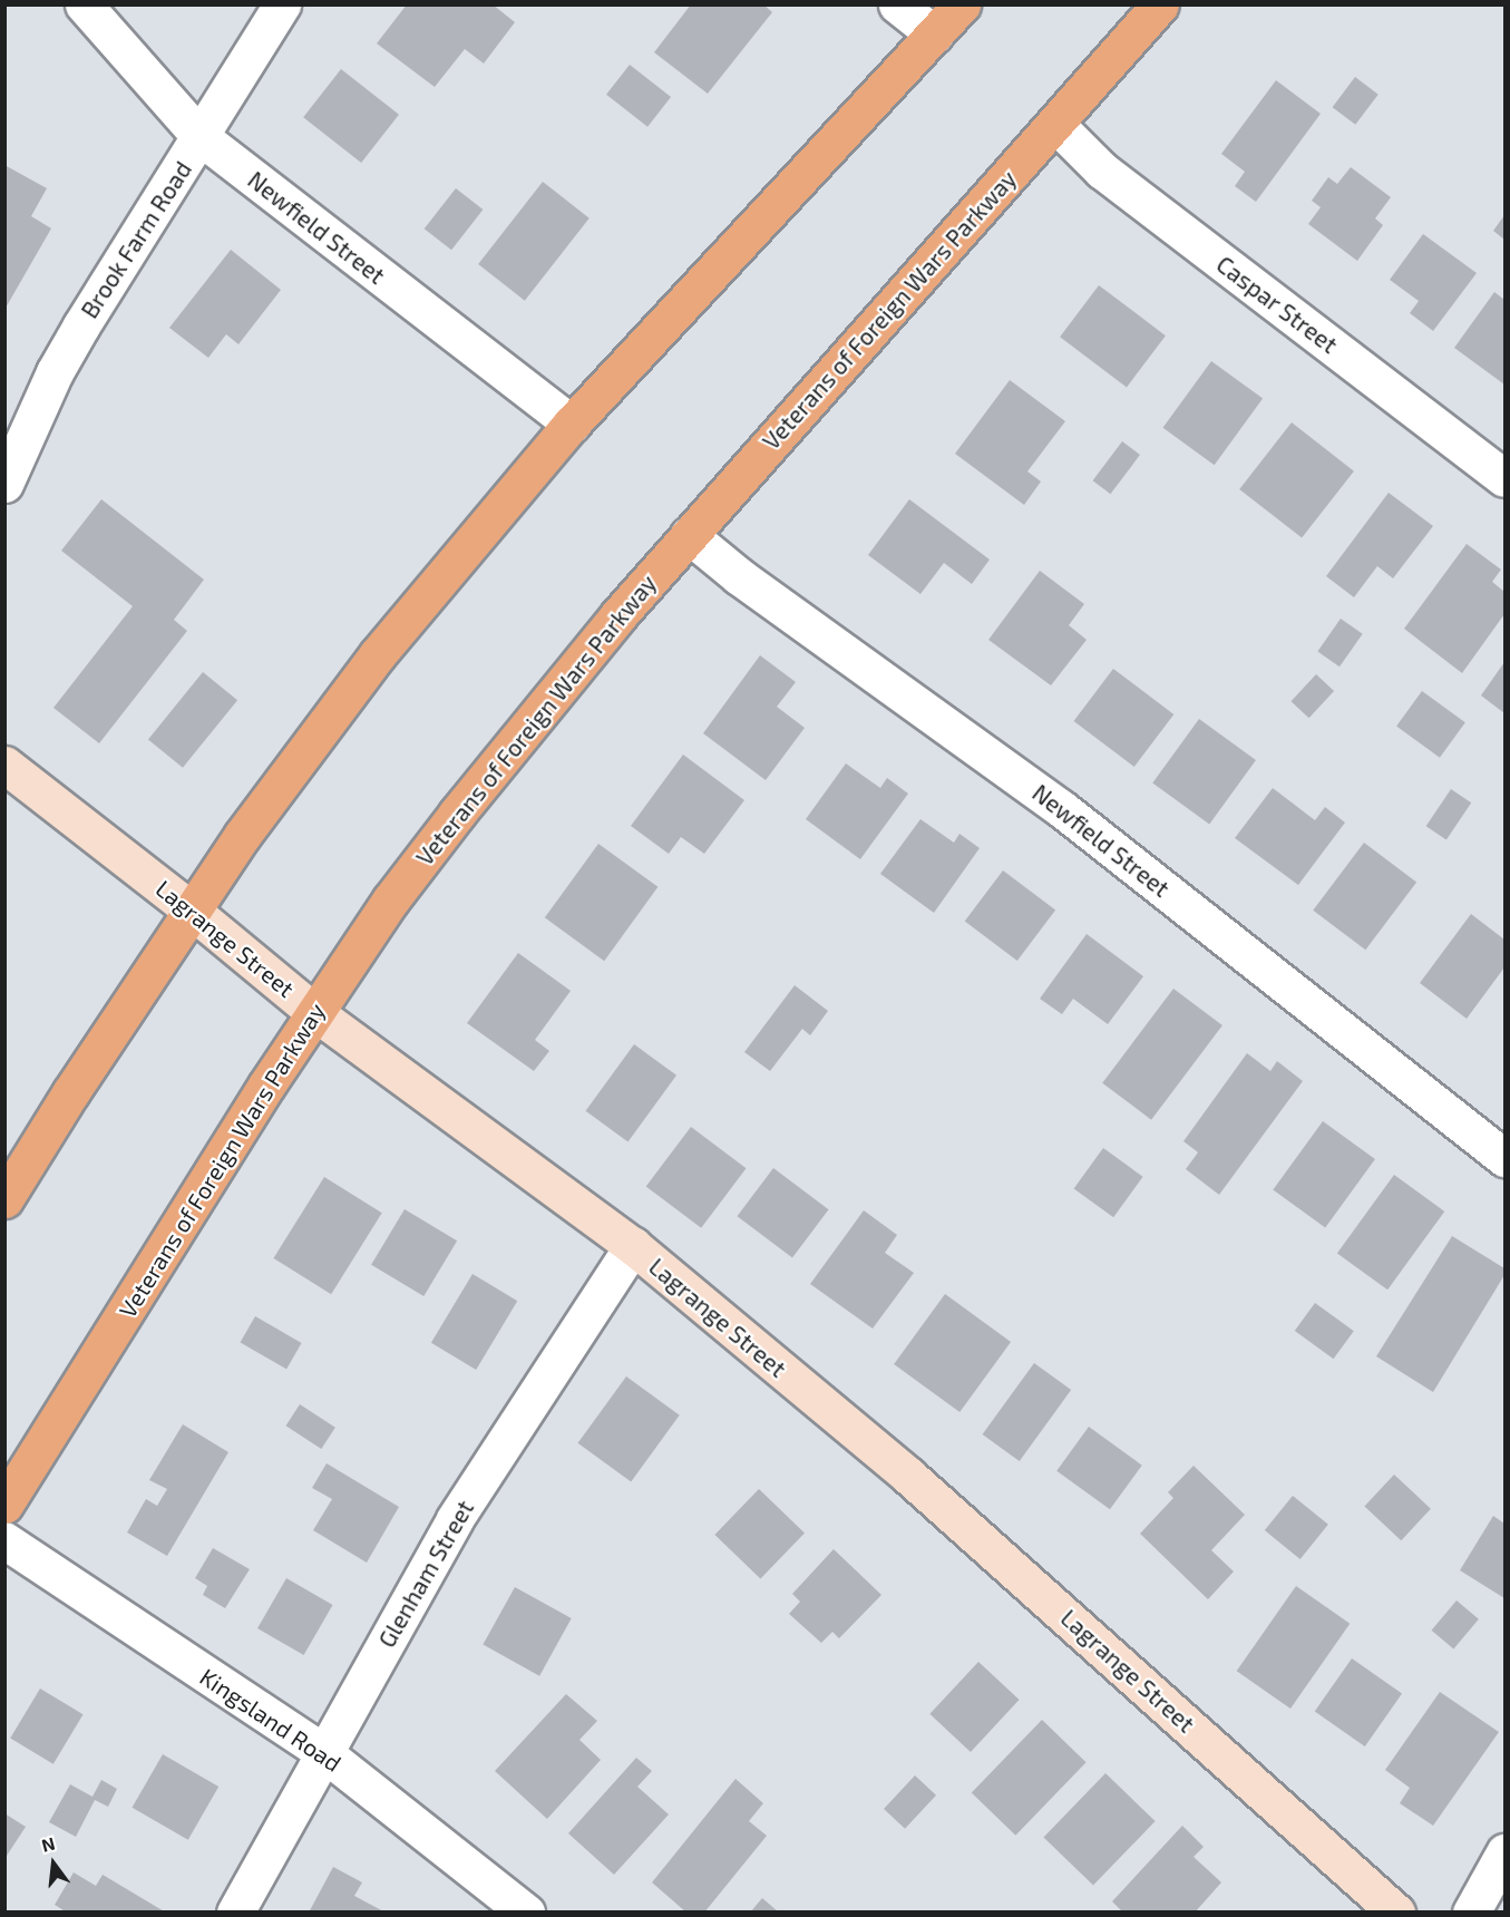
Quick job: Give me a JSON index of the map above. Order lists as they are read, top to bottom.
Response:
{
  "streets": {
    "highway": ["Veterans of Foreign Wars Parkway"],
    "main road": ["Lagrange Street"],
    "street": [
      "Newfield Street",
      "Brook Farm Road",
      "Caspar Street",
      "Glenham Street",
      "Kingsland Road"
    ]
  },
  "crossings": [
    ["Newfield Street", "Brook Farm Road"],
    ["Newfield Street", "Veterans of Foreign Wars Parkway"],
    ["Caspar Street", "Veterans of Foreign Wars Parkway"],
    ["Veterans of Foreign Wars Parkway", "Lagrange Street"],
    ["Lagrange Street", "Glenham Street"],
    ["Glenham Street", "Kingsland Road"]
  ],
  "north": "top"
}
